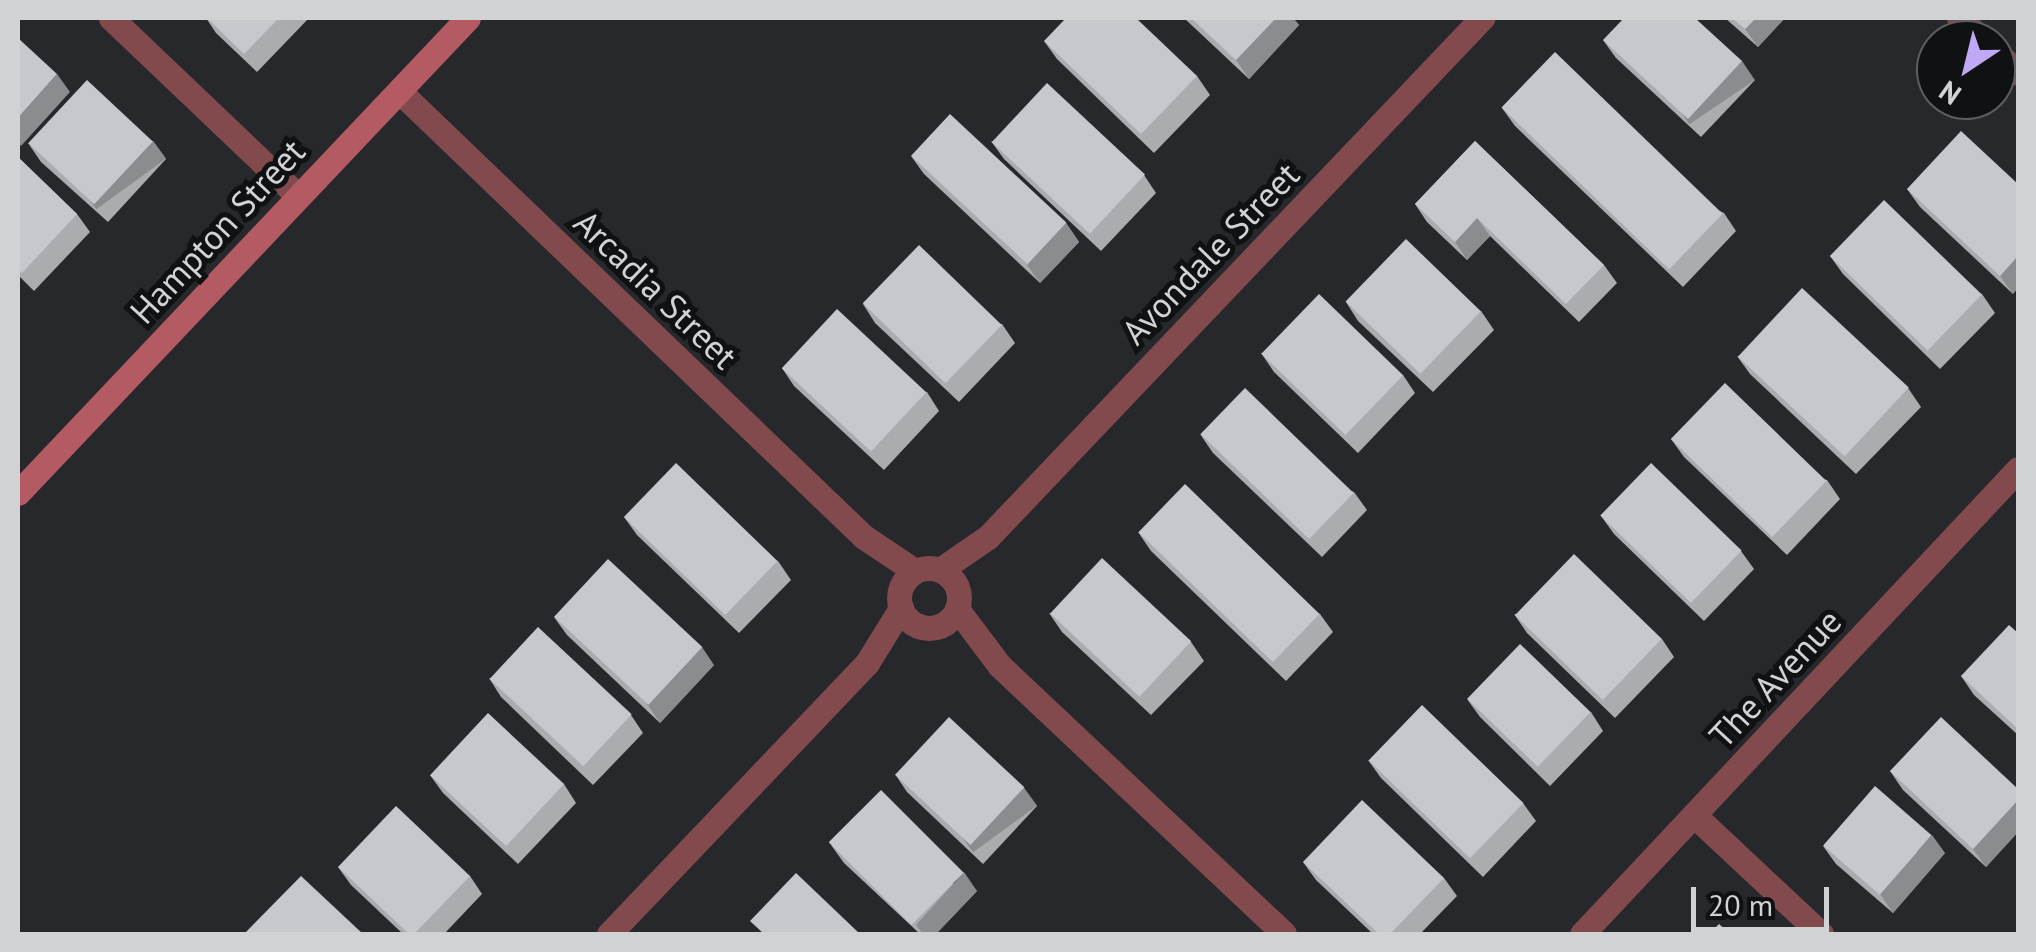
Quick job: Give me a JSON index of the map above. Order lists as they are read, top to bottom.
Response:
{
  "streets": {
    "main road": ["Hampton Street"],
    "street": ["Avondale Street", "Arcadia Street", "The Avenue"]
  },
  "crossings": [
    ["Hampton Street", "Arcadia Street"],
    ["Avondale Street", "Arcadia Street"]
  ],
  "scale_bar": "20 m",
  "north": "bottom left"
}
